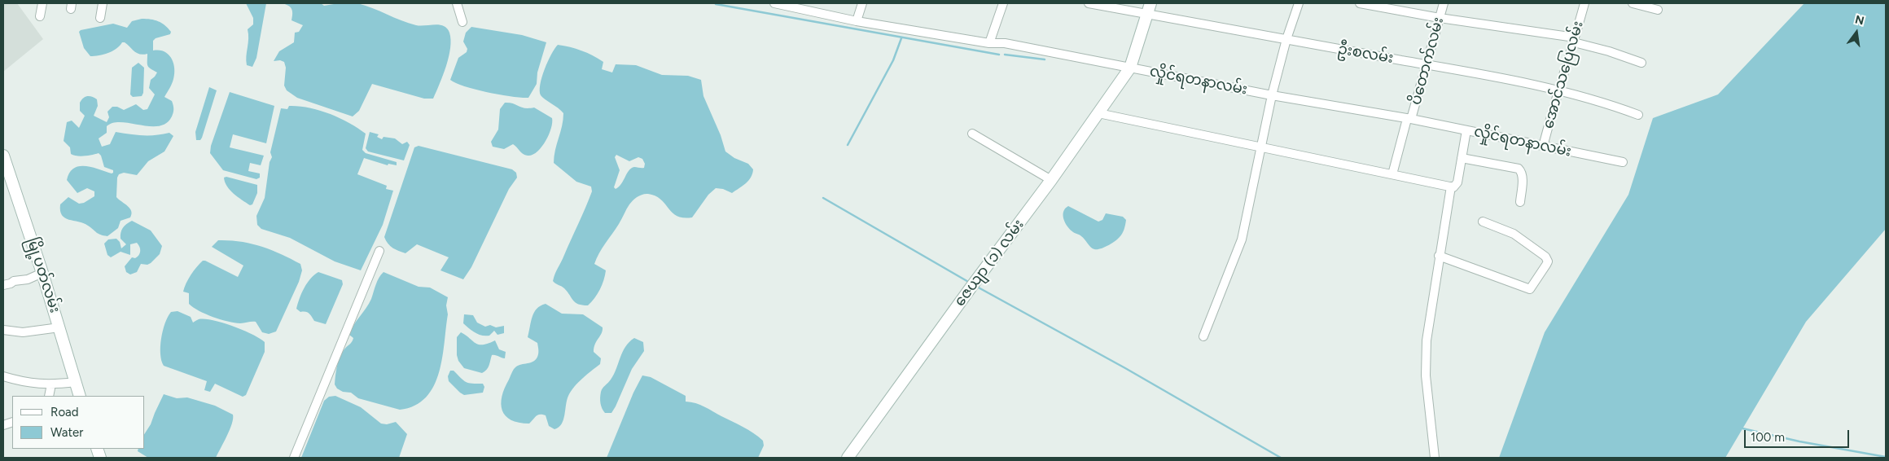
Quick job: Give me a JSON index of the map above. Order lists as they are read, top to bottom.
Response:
{
  "streets": {
    "street": [
      "ဦးစလမ်း",
      "ပိတောက်လမ်း",
      "အောင်သပြေလမ်း",
      "လှိုင်ရတနာလမ်း",
      "ဇေယျာ (၁) လမ်း",
      "မြို့ပတ်လမ်း"
    ]
  },
  "crossings": [
    ["ဦးစလမ်း", "ပိတောက်လမ်း"],
    ["ဦးစလမ်း", "အောင်သပြေလမ်း"],
    ["ဦးစလမ်း", "ဇေယျာ (၁) လမ်း"],
    ["ပိတောက်လမ်း", "လှိုင်ရတနာလမ်း"],
    ["အောင်သပြေလမ်း", "လှိုင်ရတနာလမ်း"],
    ["လှိုင်ရတနာလမ်း", "ဇေယျာ (၁) လမ်း"]
  ],
  "legend": ["Road", "Water"],
  "scale_bar": "100 m",
  "north": "top"
}
